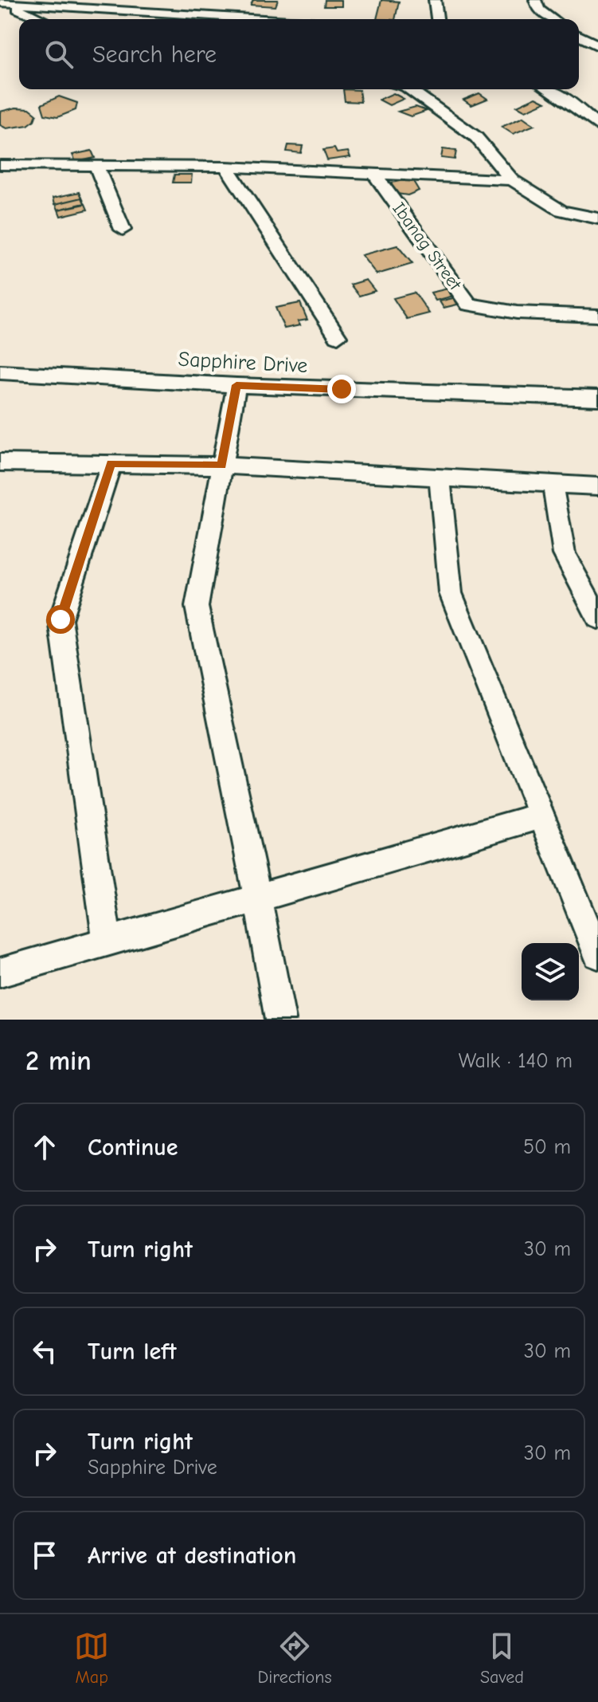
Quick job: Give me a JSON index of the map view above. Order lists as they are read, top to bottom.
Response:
{
  "streets": {
    "street": ["Ibanag Street", "Sapphire Drive"]
  },
  "page": {
    "search": "Search here",
    "heading": ["2 min", "Walk · 140 m"],
    "list": [
      ["Continue", "50 m"],
      ["Turn right", "30 m"],
      ["Turn left", "30 m"],
      ["Turn right", "Sapphire Drive", "30 m"],
      "Arrive at destination"
    ],
    "nav": ["Map", "Directions", "Saved"]
  }
}
